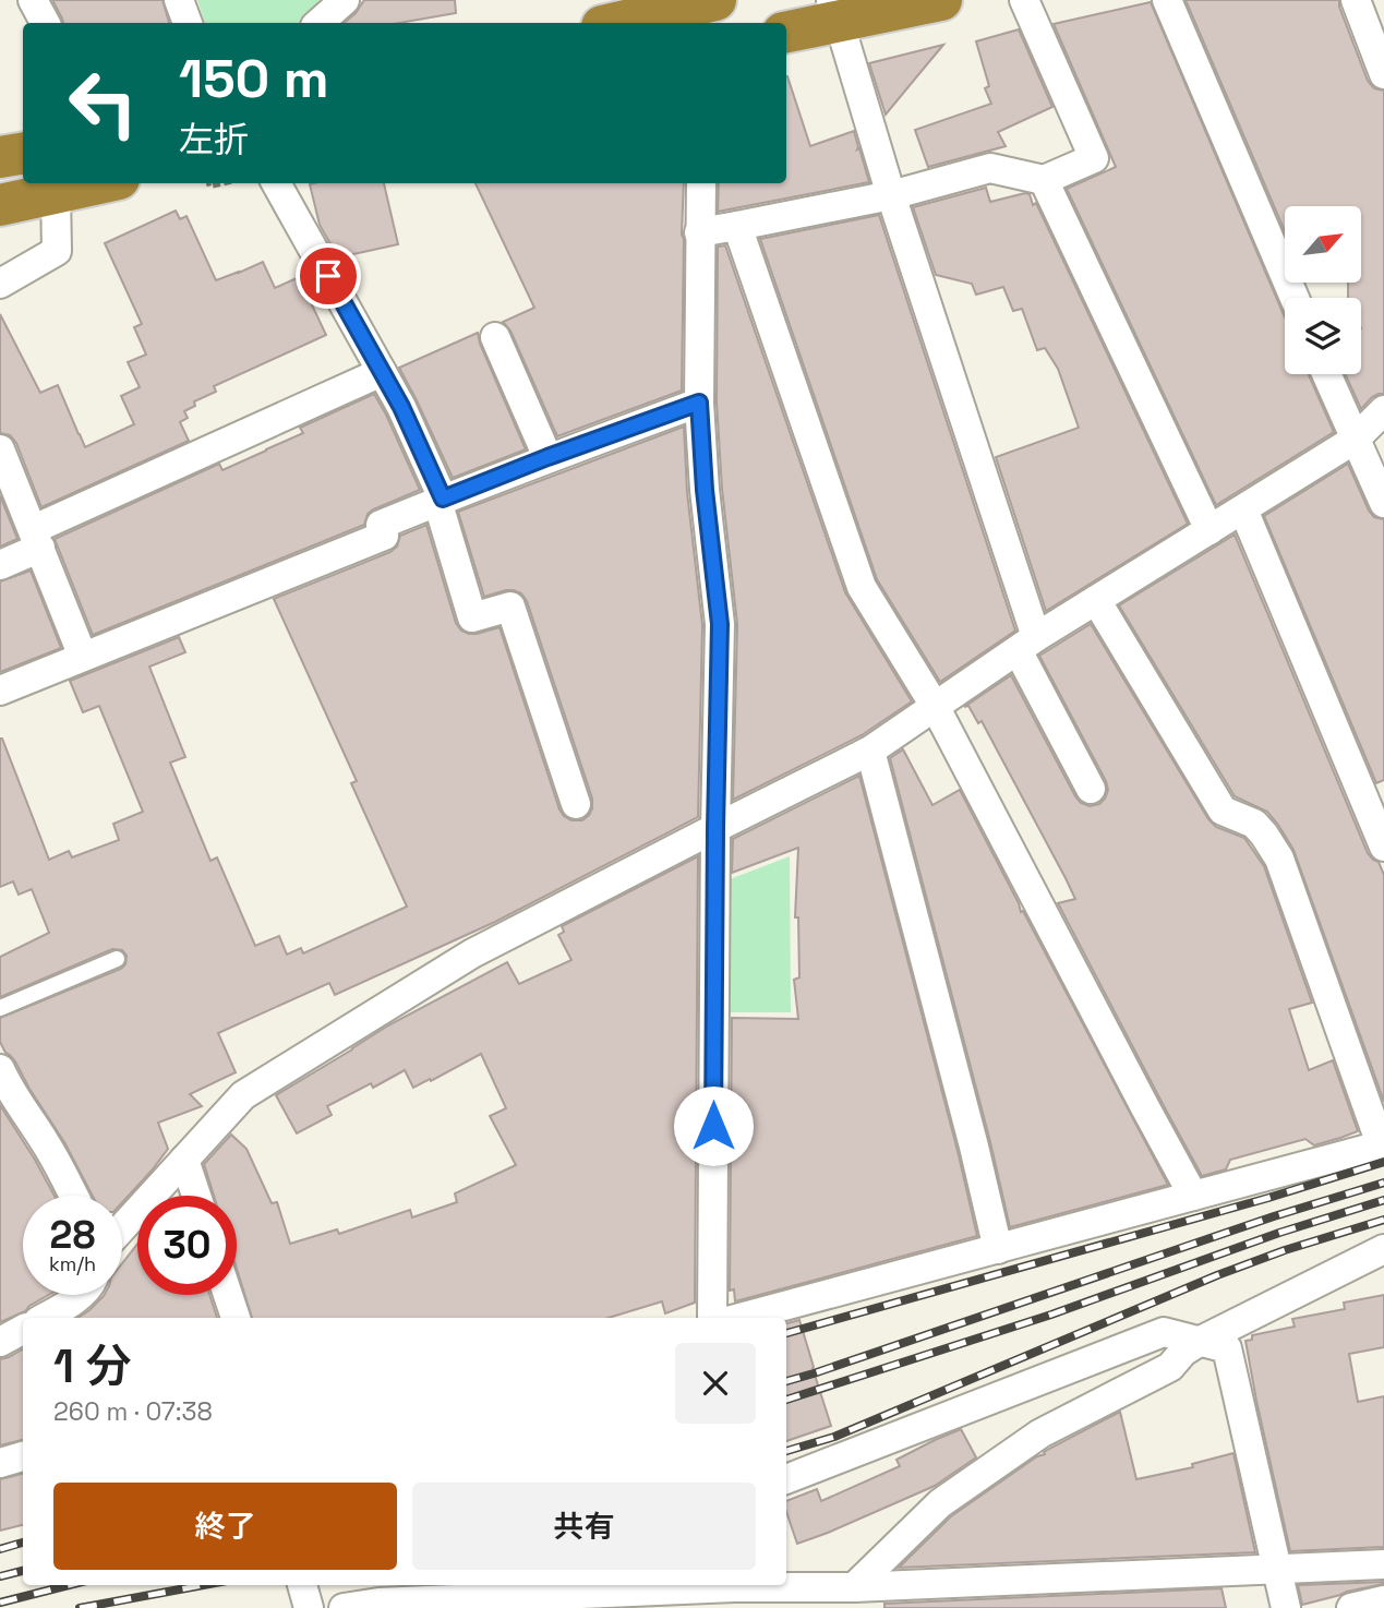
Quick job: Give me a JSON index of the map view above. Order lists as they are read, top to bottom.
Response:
{
  "north": "top right",
  "page": {
    "turn": ["150 m", "左折"],
    "speed": "28 km/h",
    "limit": "30",
    "heading": ["1 分", "260 m · 07:38"],
    "buttons": ["終了", "共有"]
  }
}
